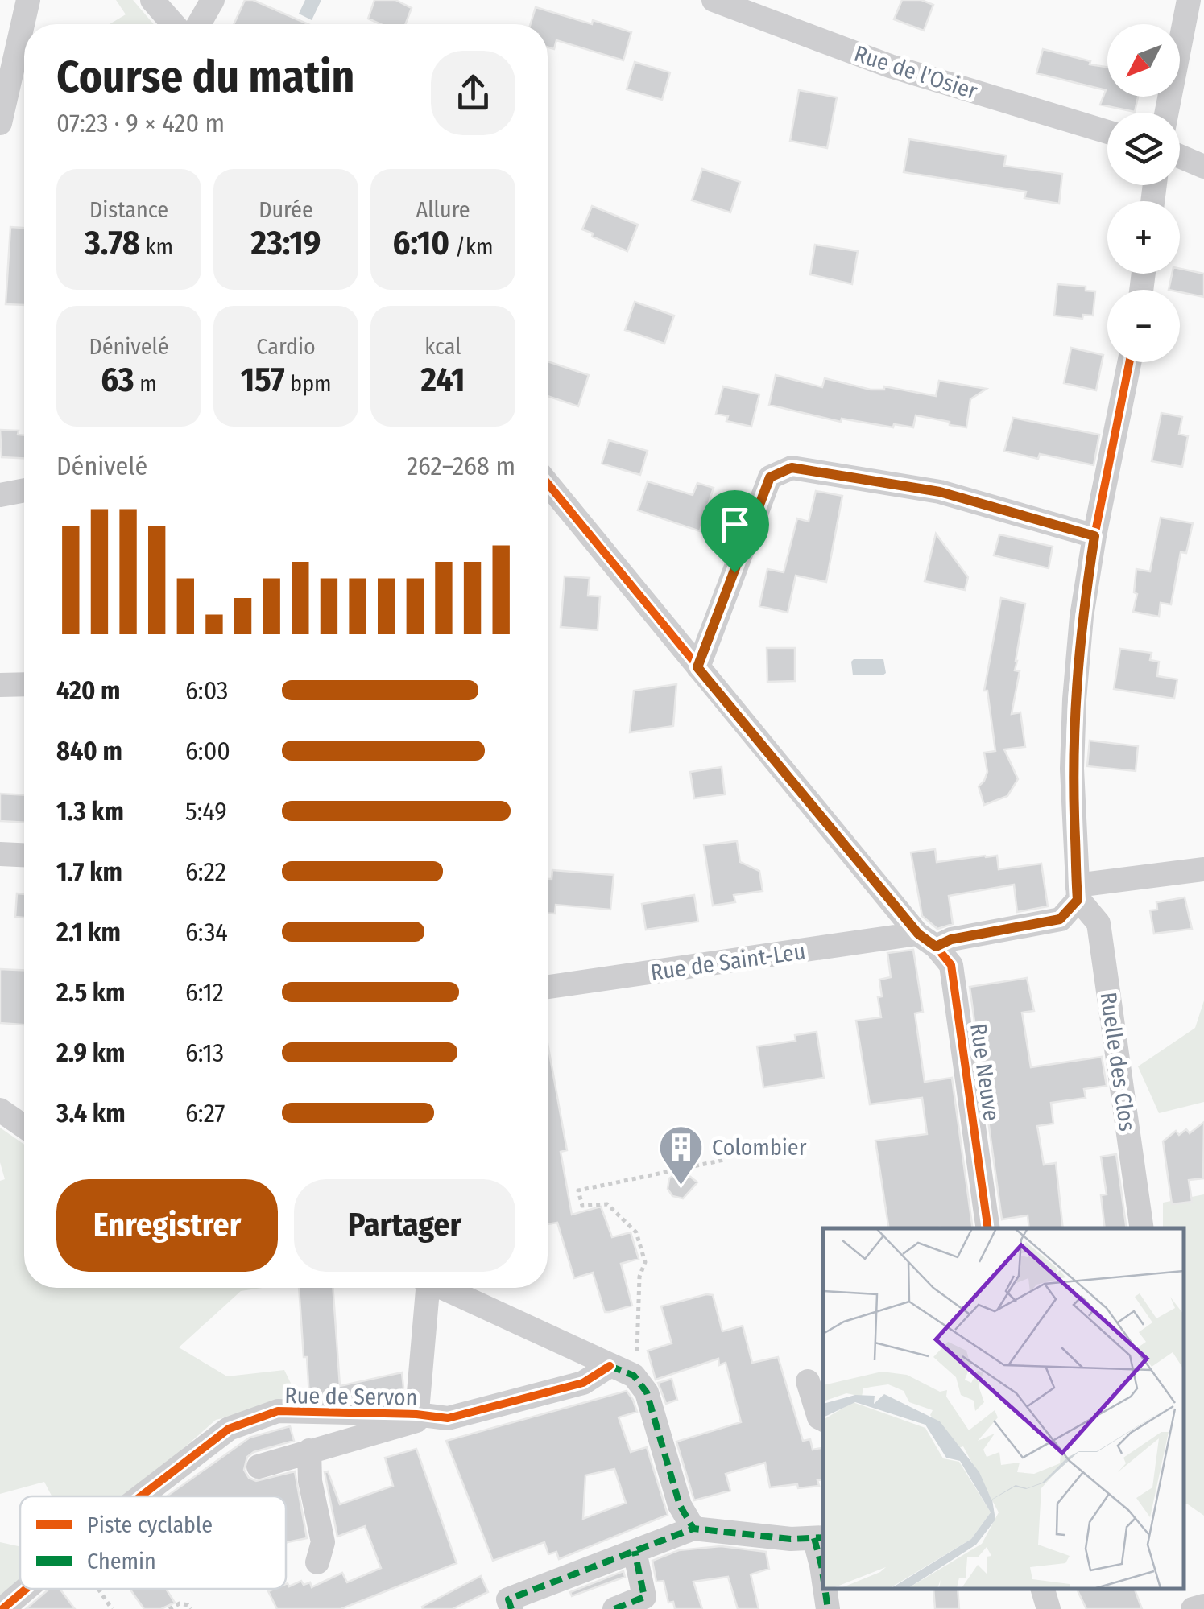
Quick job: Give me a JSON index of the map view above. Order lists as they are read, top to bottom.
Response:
{
  "streets": {
    "street": [
      "Rue de l'Osier",
      "Rue de Saint-Leu",
      "Ruelle des Clos",
      "Rue Neuve",
      "Rue de Servon"
    ]
  },
  "crossings": [
    ["Rue de Saint-Leu", "Ruelle des Clos"],
    ["Rue de Saint-Leu", "Rue Neuve"]
  ],
  "places": {
    "building": ["Colombier"]
  },
  "legend": ["Piste cyclable", "Chemin"],
  "north": "bottom left",
  "page": {
    "map_buttons": ["+", "−"],
    "heading": ["Course du matin", "07:23 · 9 × 420 m"],
    "stats": [
      ["Distance", "3.78 km"],
      ["Durée", "23:19"],
      ["Allure", "6:10 /km"],
      ["Dénivelé", "63 m"],
      ["Cardio", "157 bpm"],
      ["kcal", "241"]
    ],
    "chart": ["Dénivelé", "262–268 m"],
    "list": [
      {
        "name": "420 m",
        "note": "6:03"
      },
      {
        "name": "840 m",
        "note": "6:00"
      },
      {
        "name": "1.3 km",
        "note": "5:49"
      },
      {
        "name": "1.7 km",
        "note": "6:22"
      },
      {
        "name": "2.1 km",
        "note": "6:34"
      },
      {
        "name": "2.5 km",
        "note": "6:12"
      },
      {
        "name": "2.9 km",
        "note": "6:13"
      },
      {
        "name": "3.4 km",
        "note": "6:27"
      }
    ],
    "buttons": ["Enregistrer", "Partager"]
  }
}
